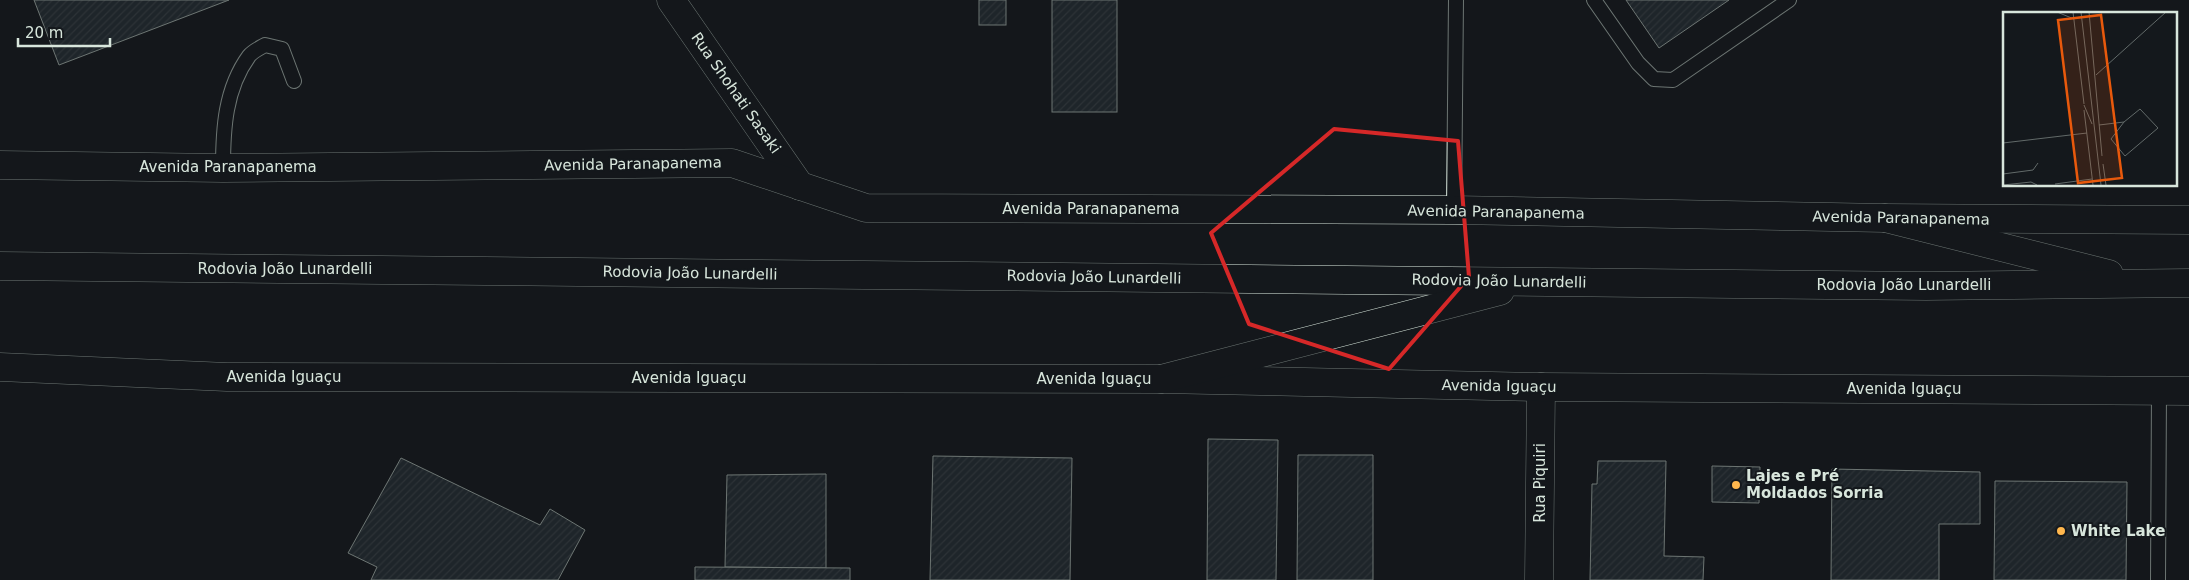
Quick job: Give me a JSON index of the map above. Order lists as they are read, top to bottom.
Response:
{
  "streets": {
    "main road": [
      "Rua Shohati Sasaki",
      "Avenida Paranapanema",
      "Rodovia João Lunardelli",
      "Avenida Iguaçu",
      "Rua Piquiri"
    ]
  },
  "crossings": [
    ["Rua Shohati Sasaki", "Avenida Paranapanema"],
    ["Avenida Iguaçu", "Rua Piquiri"]
  ],
  "places": ["Lajes e Pré Moldados Sorria", "White Lake"],
  "scale_bar": "20 m"
}
